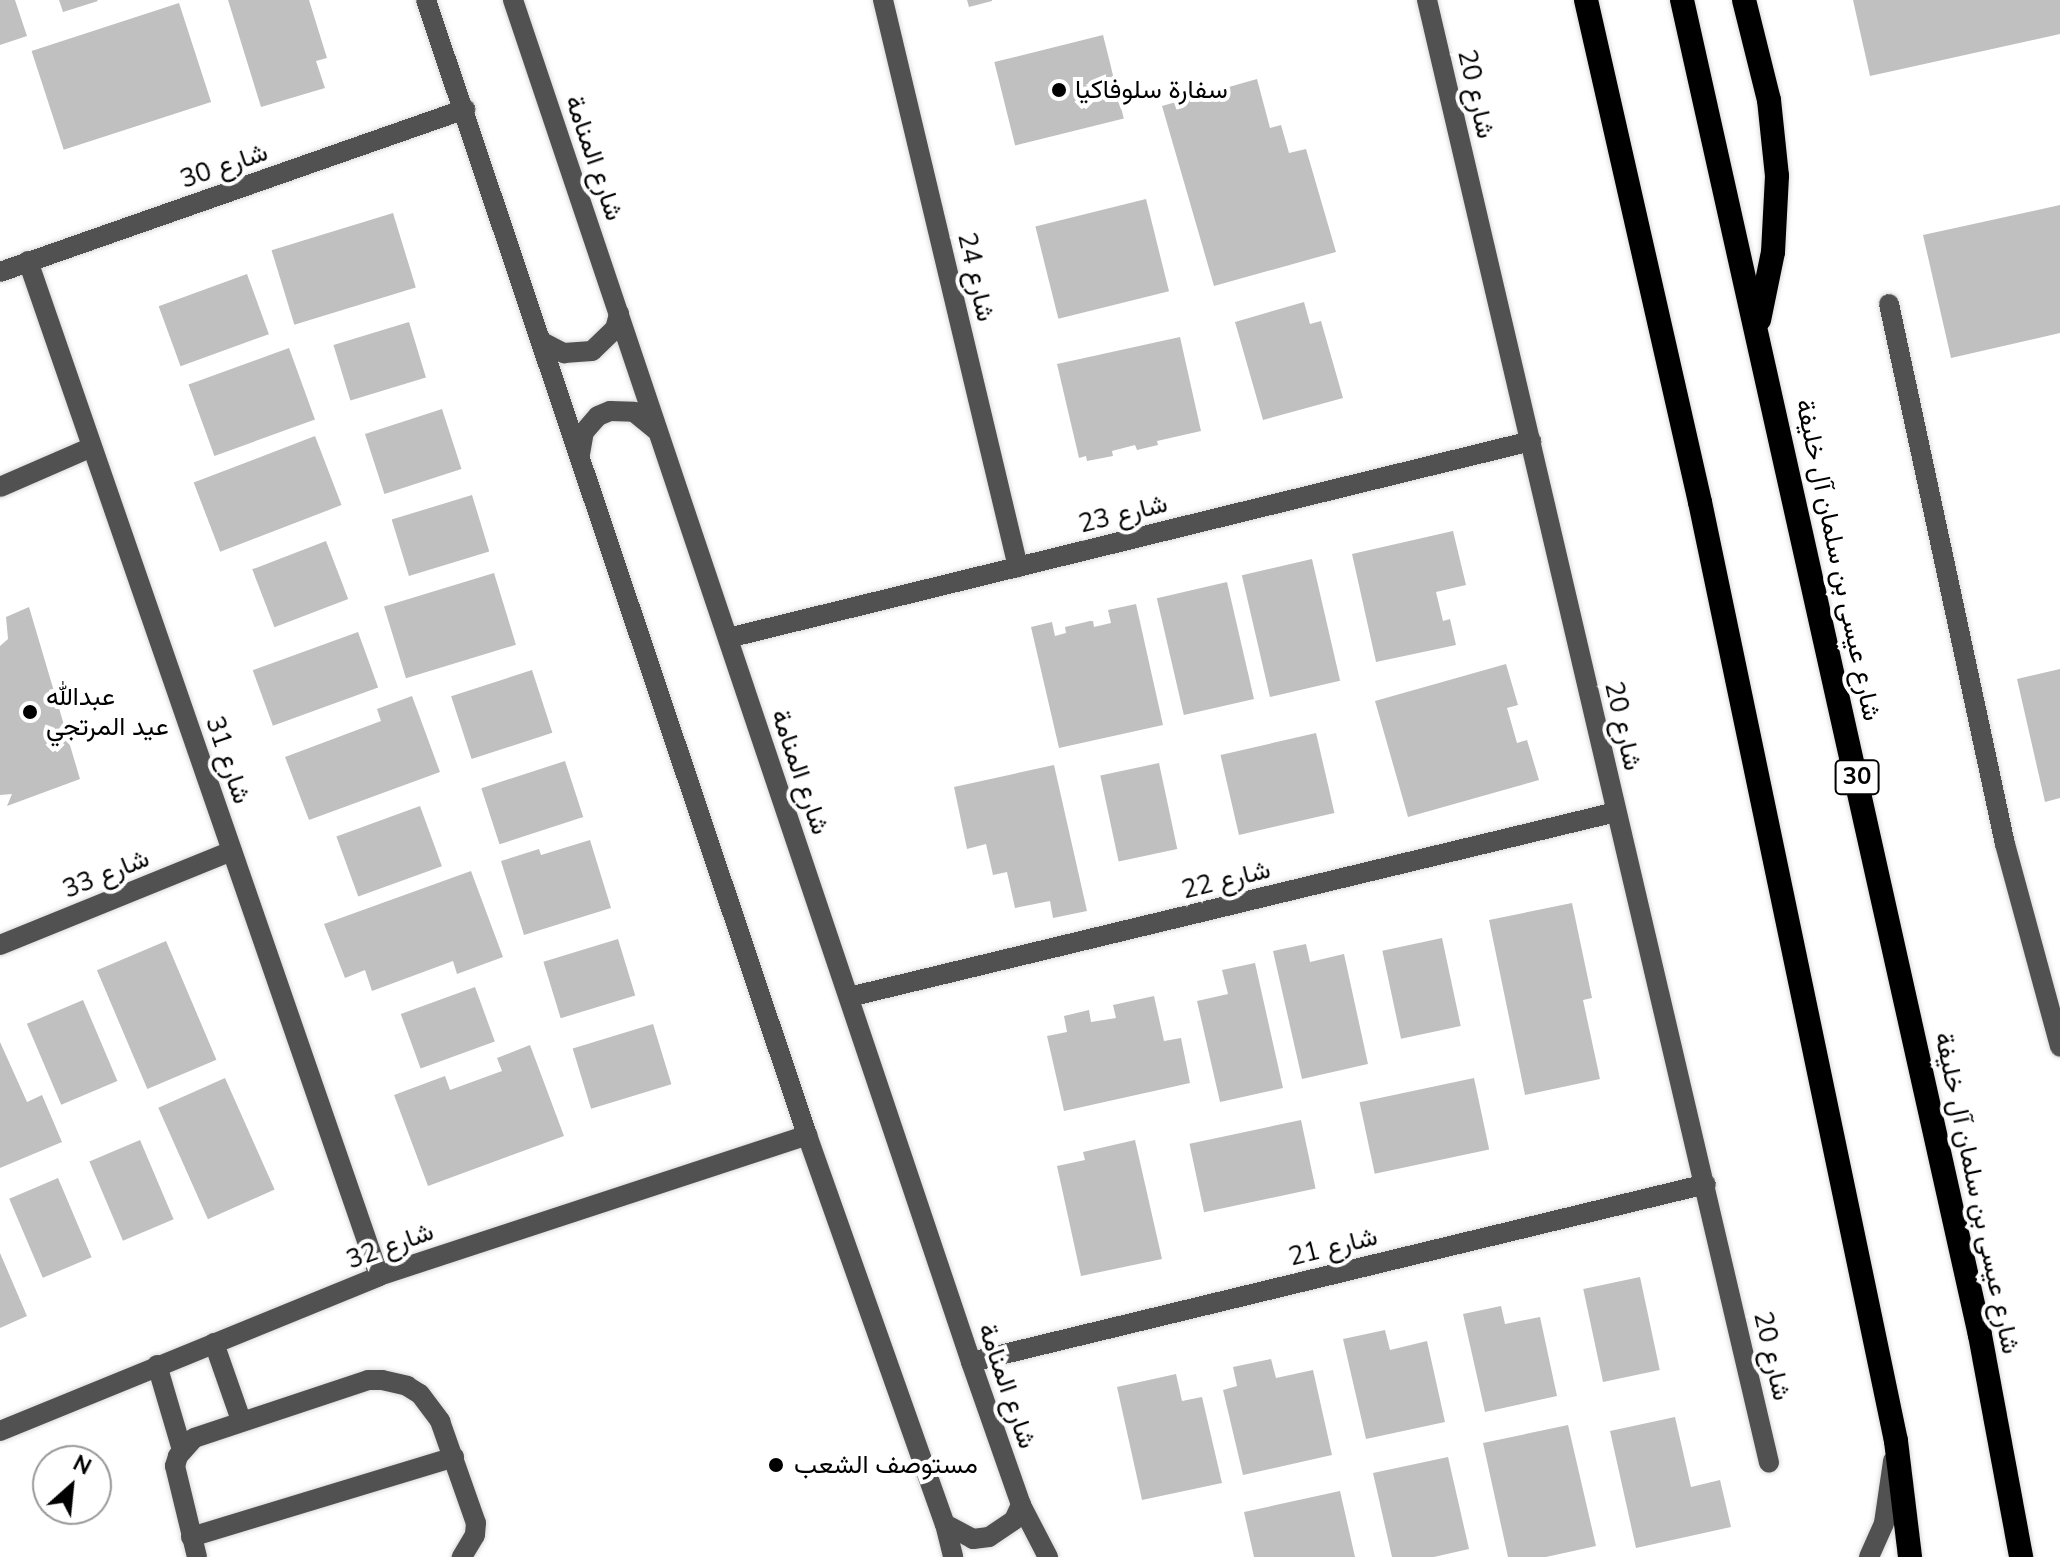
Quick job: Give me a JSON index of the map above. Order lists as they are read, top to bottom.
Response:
{
  "streets": {
    "highway": ["شارع عيسى بن سلمان آل خليفة", "30"],
    "street": [
      "شارع 20",
      "شارع المنامة",
      "شارع 30",
      "شارع 24",
      "شارع 23",
      "شارع 31",
      "شارع 33",
      "شارع 22",
      "شارع 32",
      "شارع 21"
    ]
  },
  "crossings": [
    ["شارع 20", "شارع 23"],
    ["شارع 20", "شارع 22"],
    ["شارع 20", "شارع 21"],
    ["شارع المنامة", "شارع 23"],
    ["شارع المنامة", "شارع 22"],
    ["شارع المنامة", "شارع 21"],
    ["شارع 30", "شارع 31"],
    ["شارع 24", "شارع 23"],
    ["شارع 31", "شارع 33"],
    ["شارع 31", "شارع 32"]
  ],
  "places": ["سفارة سلوفاكيا", "عبدالله عيد المرتجي", "مستوصف الشعب"],
  "north": "top right"
}
